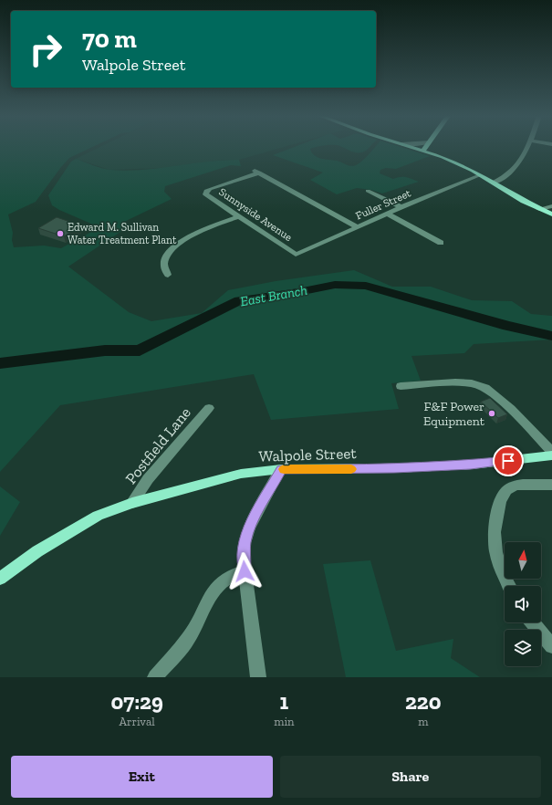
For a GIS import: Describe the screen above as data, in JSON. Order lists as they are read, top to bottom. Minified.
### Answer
{"streets":{"main road":["Walpole Street"],"street":["Fuller Street","Sunnyside Avenue","Postfield Lane"]},"crossings":[["Fuller Street","Sunnyside Avenue"],["Postfield Lane","Walpole Street"]],"water":["East Branch"],"places":["Edward M. Sullivan Water Treatment Plant","F&F Power Equipment"],"north":"top","page":{"turn":["70 m","Walpole Street"],"eta":["07:29","Arrival","1","min","220","m"],"buttons":["Exit","Share"]}}
